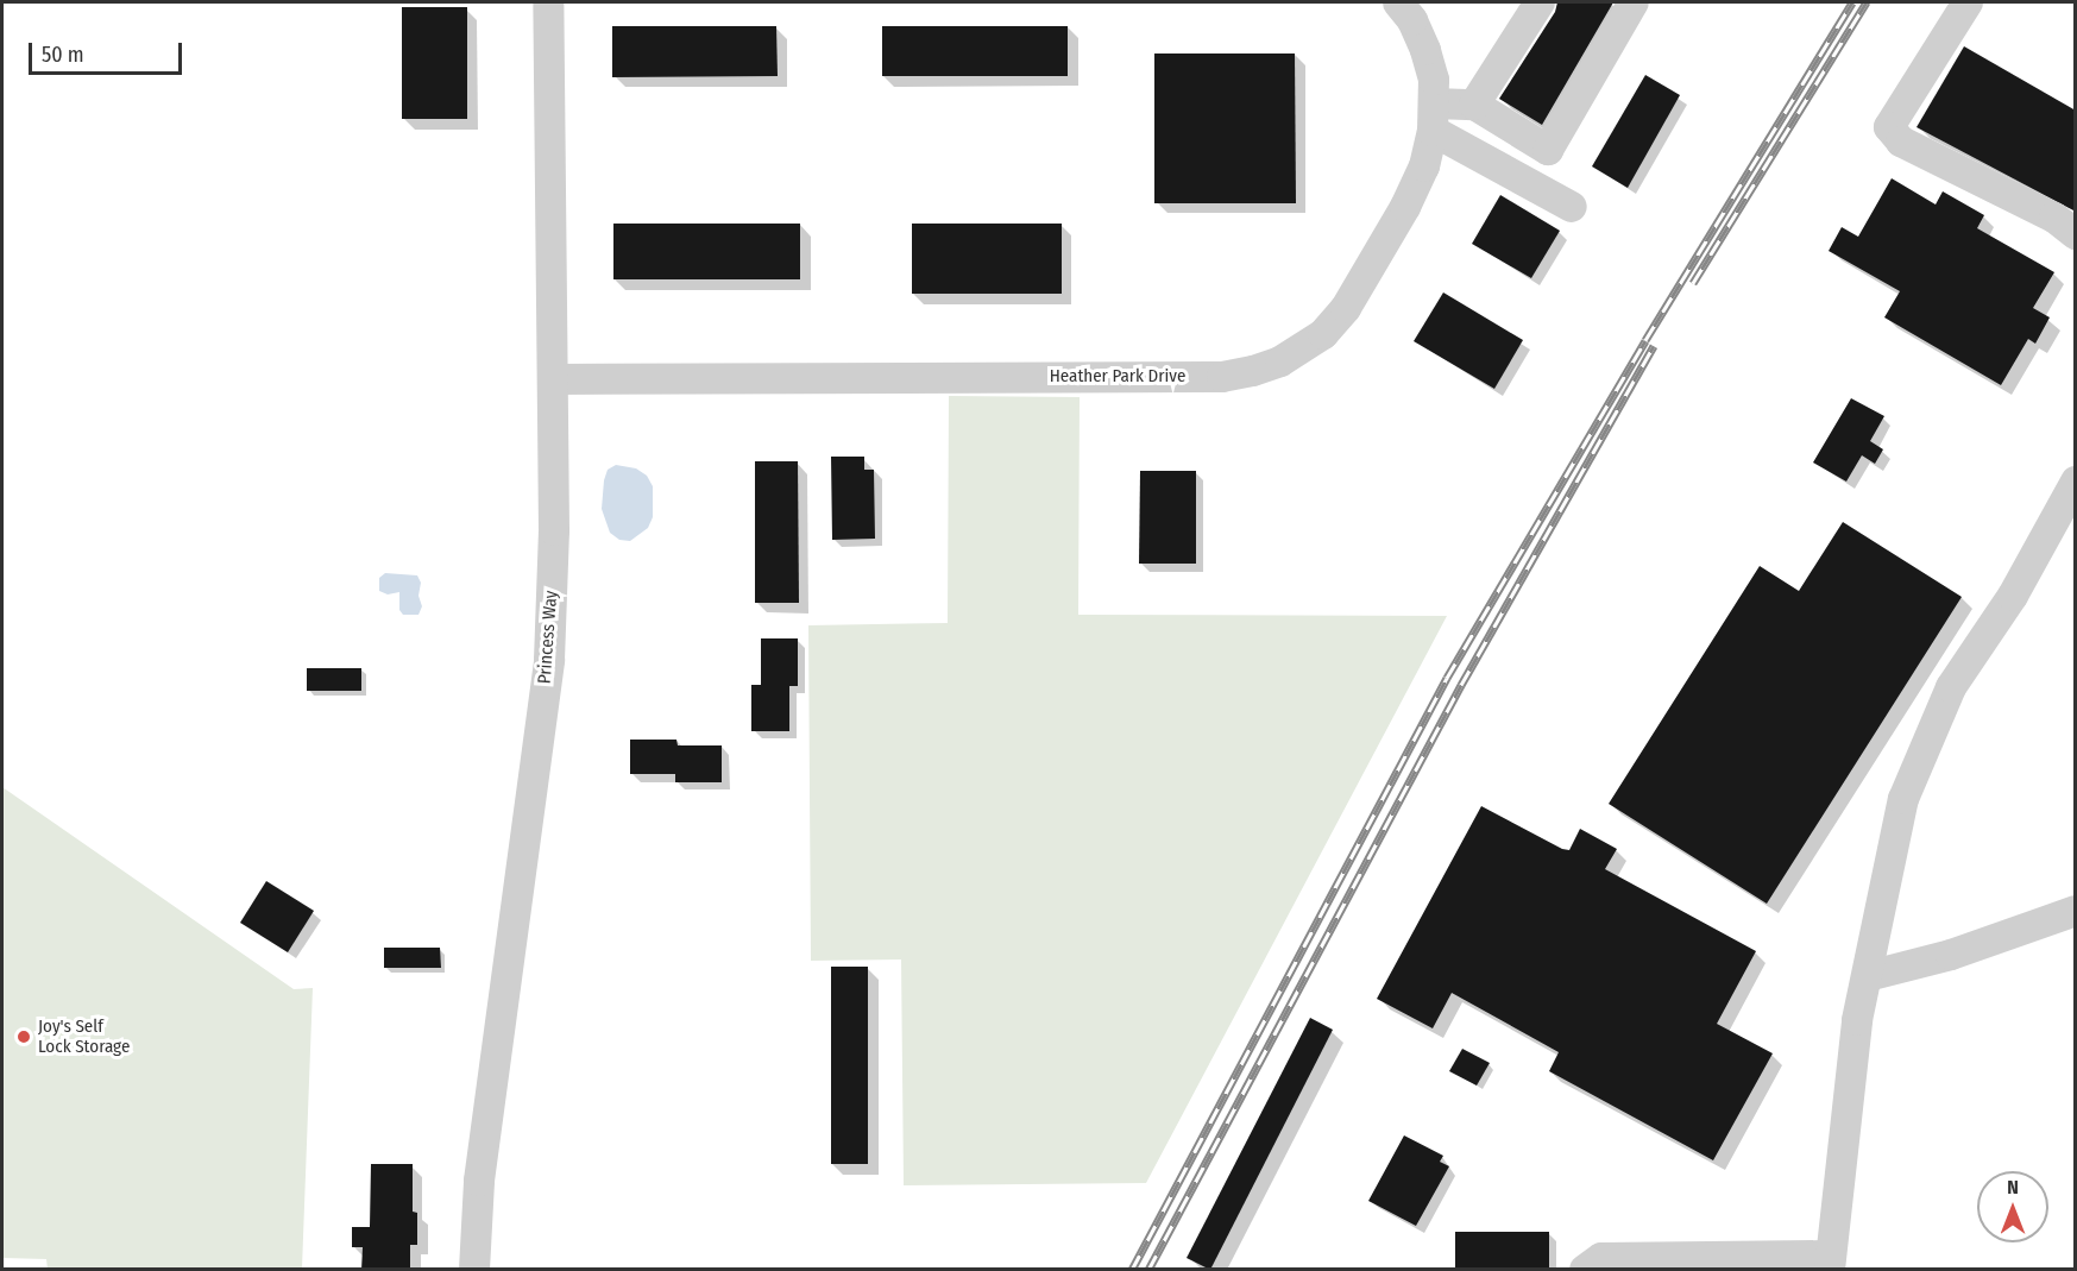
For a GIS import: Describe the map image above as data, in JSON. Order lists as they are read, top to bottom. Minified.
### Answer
{"streets":{"street":["Heather Park Drive","Princess Way"]},"crossings":[["Heather Park Drive","Princess Way"]],"places":["Joy's Self Lock Storage"],"scale_bar":"50 m","north":"top"}
